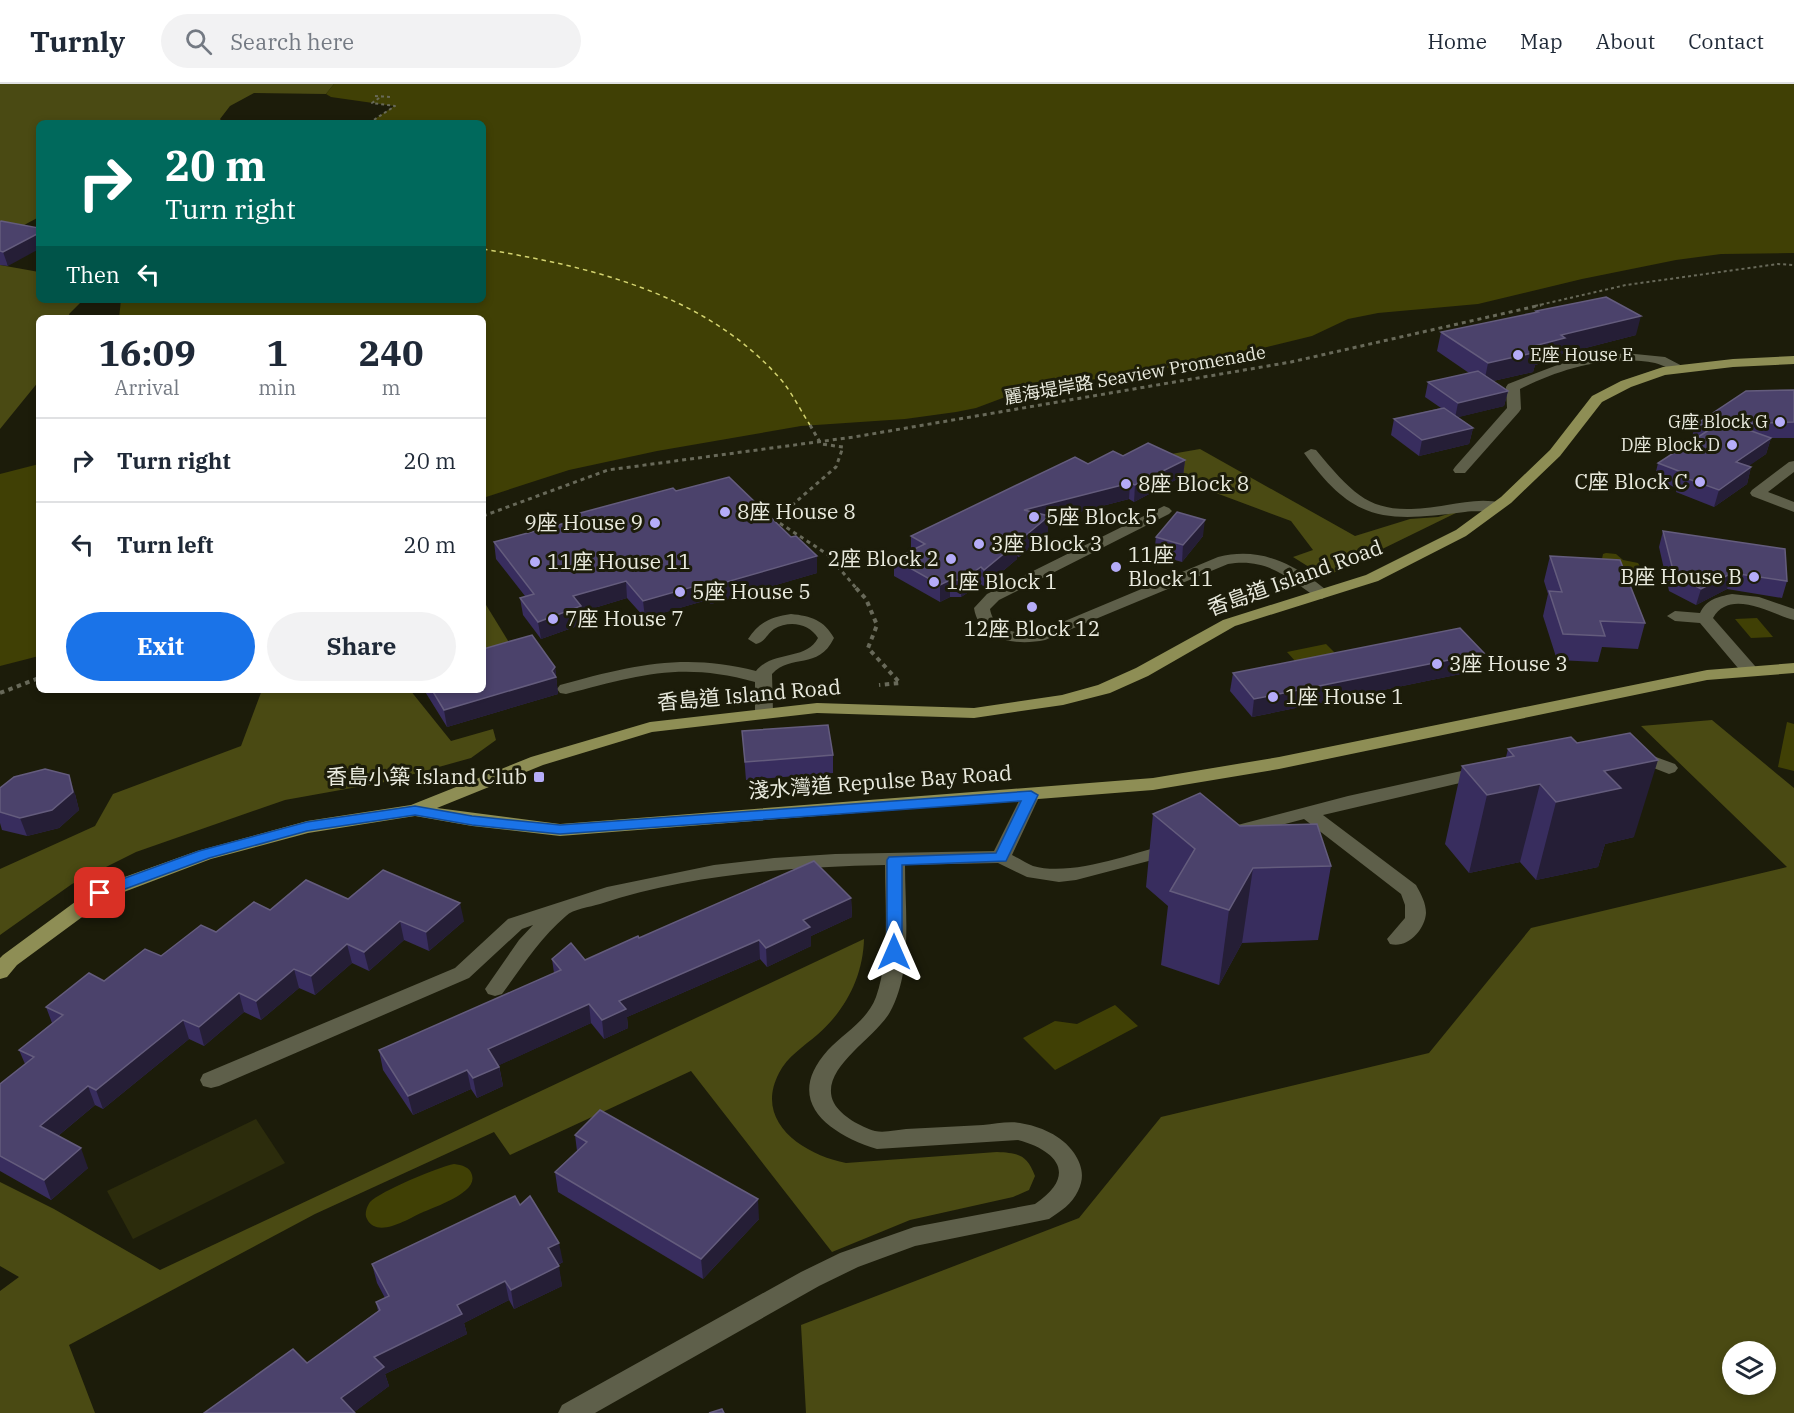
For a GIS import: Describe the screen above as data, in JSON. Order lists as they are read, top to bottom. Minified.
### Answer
{"streets":{"main road":["香島道 Island Road","淺水灣道 Repulse Bay Road"],"path":["麗海堤岸路 Seaview Promenade"]},"crossings":[["香島道 Island Road","淺水灣道 Repulse Bay Road"]],"places":{"other":["E座 House E","G座 Block G","D座 Block D","C座 Block C","8座 Block 8","8座 House 8","5座 Block 5","9座 House 9","3座 Block 3","2座 Block 2","11座 House 11","11座 Block 11","B座 House B","1座 Block 1","5座 House 5","12座 Block 12","7座 House 7","3座 House 3","1座 House 1"],"transit":["香島小築 Island Club"]},"page":{"header":"Turnly","search":"Search here","nav":["Home","Map","About","Contact"],"turn":["20 m","Turn right"],"then":"Then","eta":["16:09","Arrival","1","min","240","m"],"list":[{"name":"Turn right","value":"20 m"},{"name":"Turn left","value":"20 m"}],"buttons":["Exit","Share"]}}
